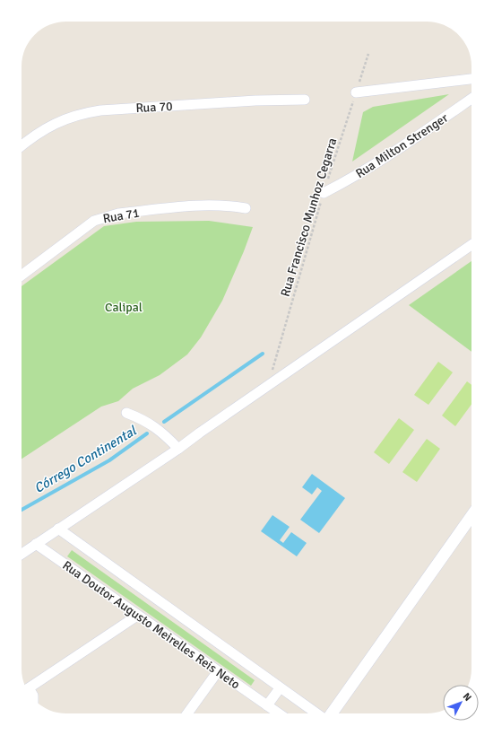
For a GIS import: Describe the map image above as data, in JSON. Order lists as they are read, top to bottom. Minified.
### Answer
{"streets":{"street":["Rua 70","Rua Milton Strenger","Rua 71","Rua Doutor Augusto Meirelles Reis Neto"],"path":["Rua Francisco Munhoz Cegarra"]},"crossings":[["Rua Milton Strenger","Rua Francisco Munhoz Cegarra"]],"water":["Córrego Continental"],"parks":["Calipal"],"north":"top right"}
